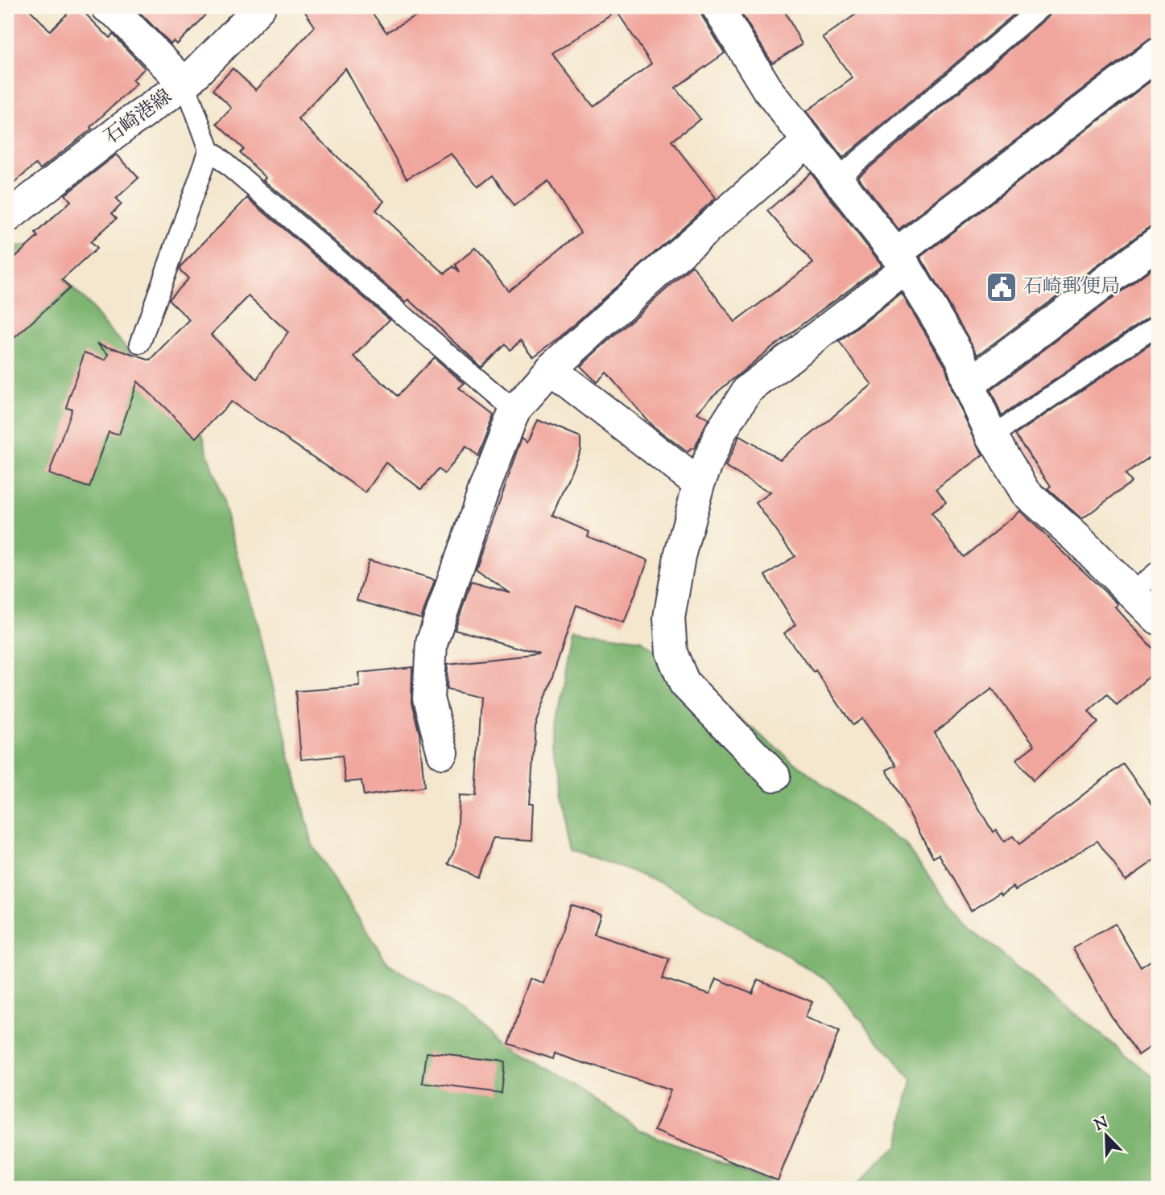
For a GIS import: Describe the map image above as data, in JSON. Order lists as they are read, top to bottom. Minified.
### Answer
{"streets":{"street":["石崎港線"]},"places":{"public building":["石崎郵便局"]},"north":"top left"}
